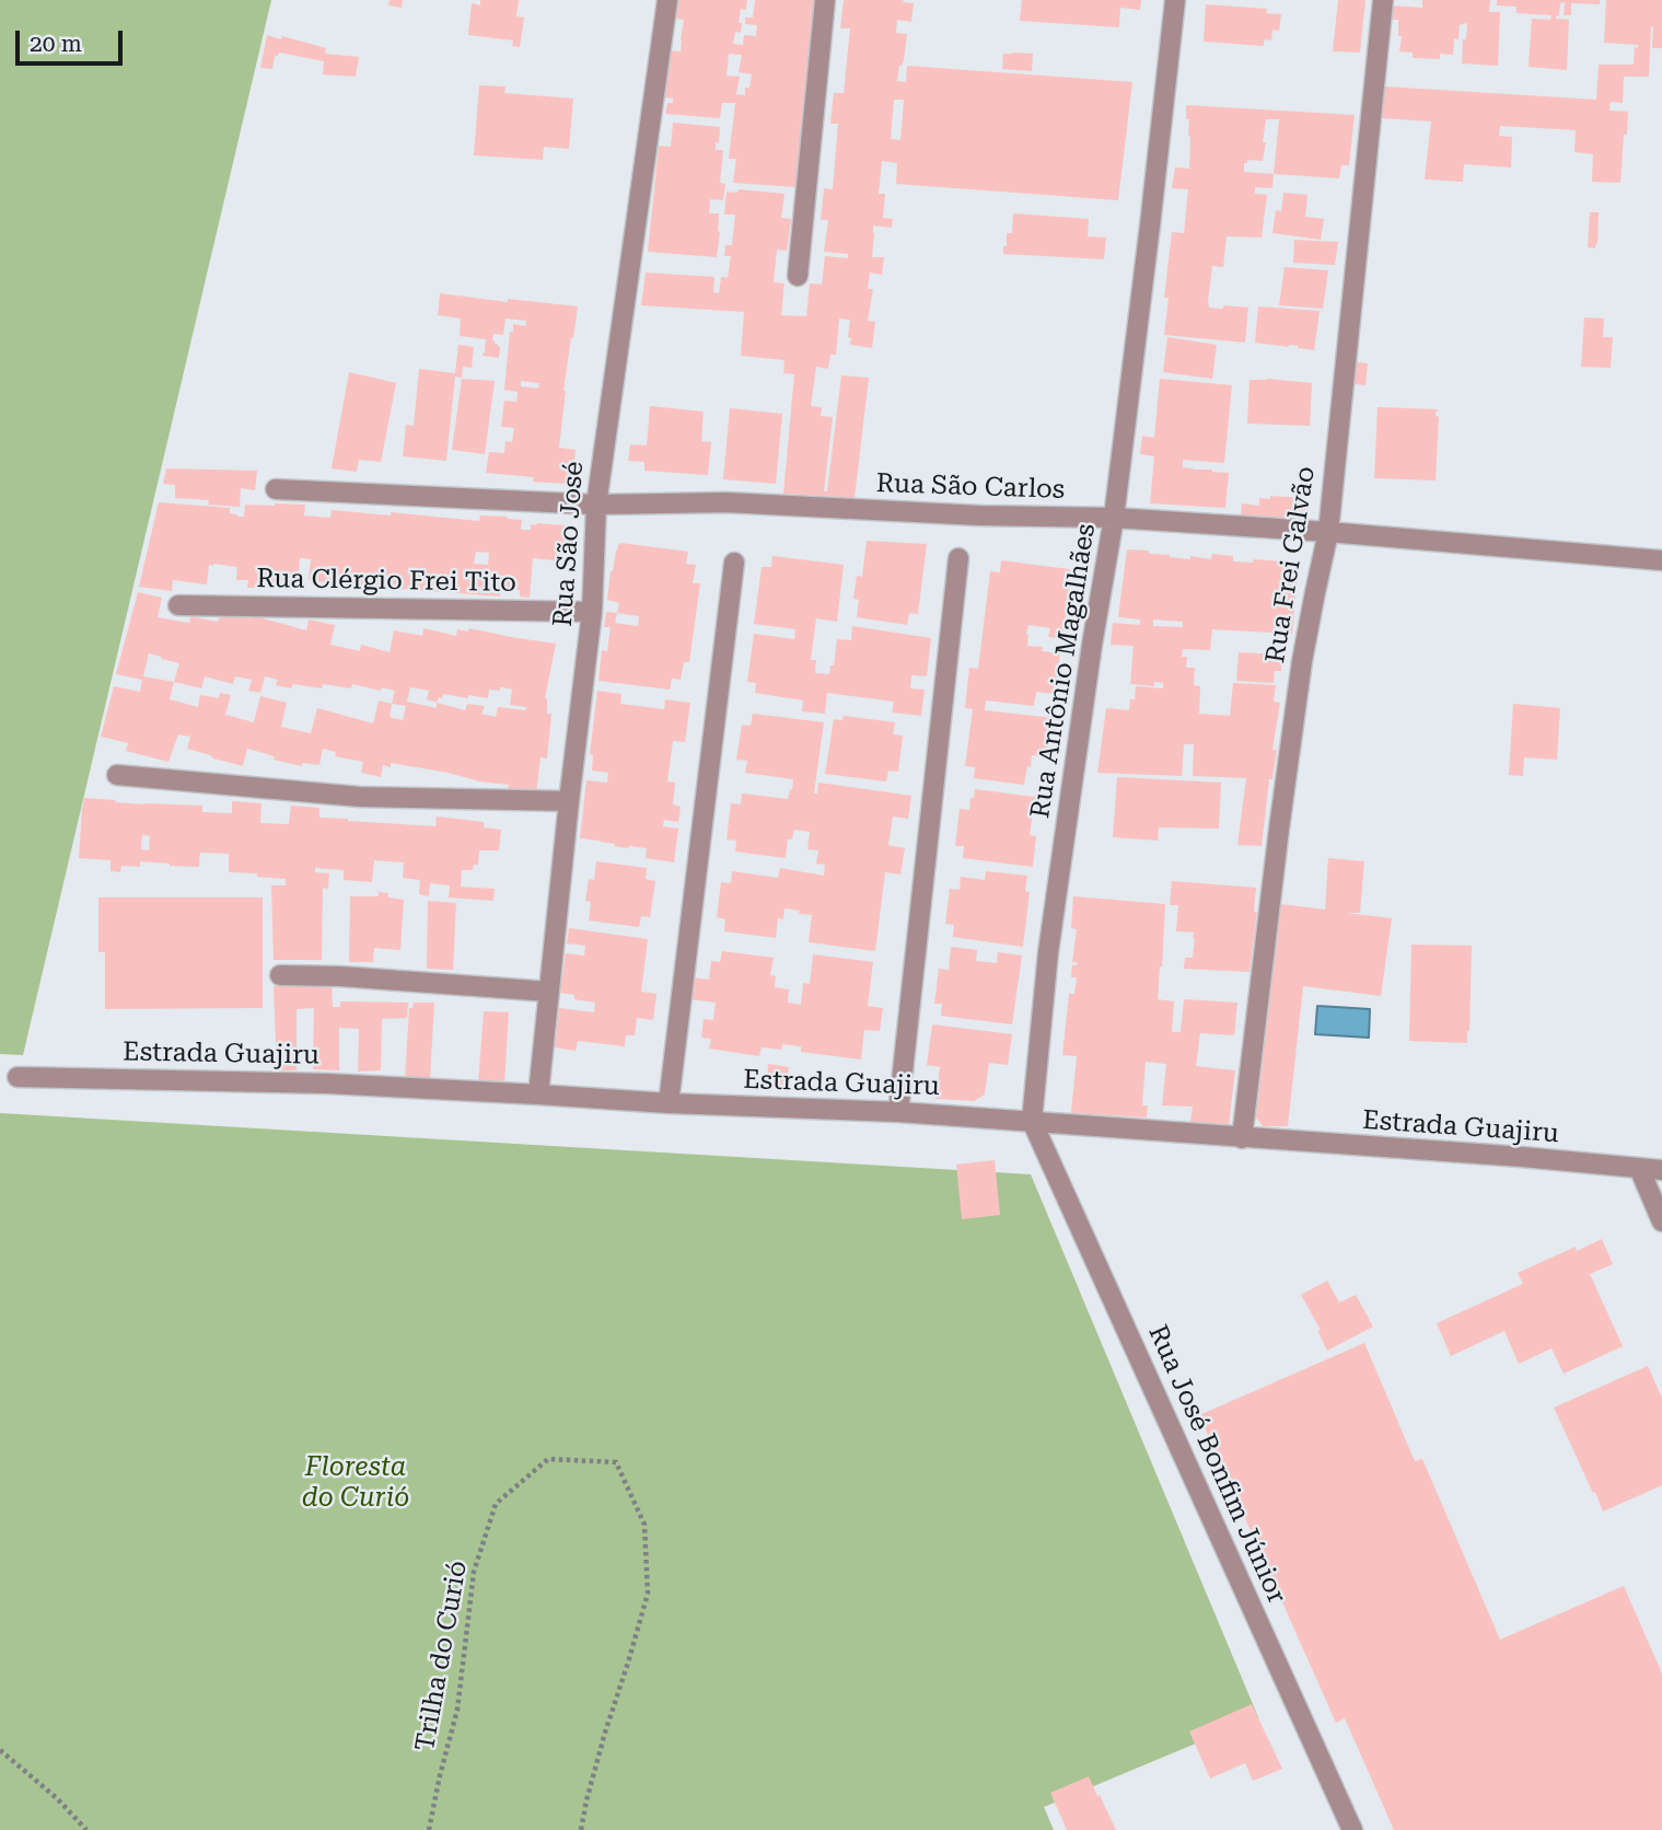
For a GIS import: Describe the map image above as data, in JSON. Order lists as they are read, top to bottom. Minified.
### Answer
{"streets":{"street":["Rua São Carlos","Rua São José","Rua Frei Galvão","Rua Clérgio Frei Tito","Rua Antônio Magalhães","Estrada Guajiru","Rua José Bonfim Júnior"],"path":["Trilha do Curió"]},"crossings":[["Rua São Carlos","Rua São José"],["Rua São Carlos","Rua Frei Galvão"],["Rua São Carlos","Rua Antônio Magalhães"],["Rua São José","Rua Clérgio Frei Tito"],["Rua São José","Estrada Guajiru"],["Rua Frei Galvão","Estrada Guajiru"],["Rua Antônio Magalhães","Estrada Guajiru"],["Rua Antônio Magalhães","Rua José Bonfim Júnior"],["Estrada Guajiru","Rua José Bonfim Júnior"]],"parks":["Floresta do Curió"],"scale_bar":"20 m"}
